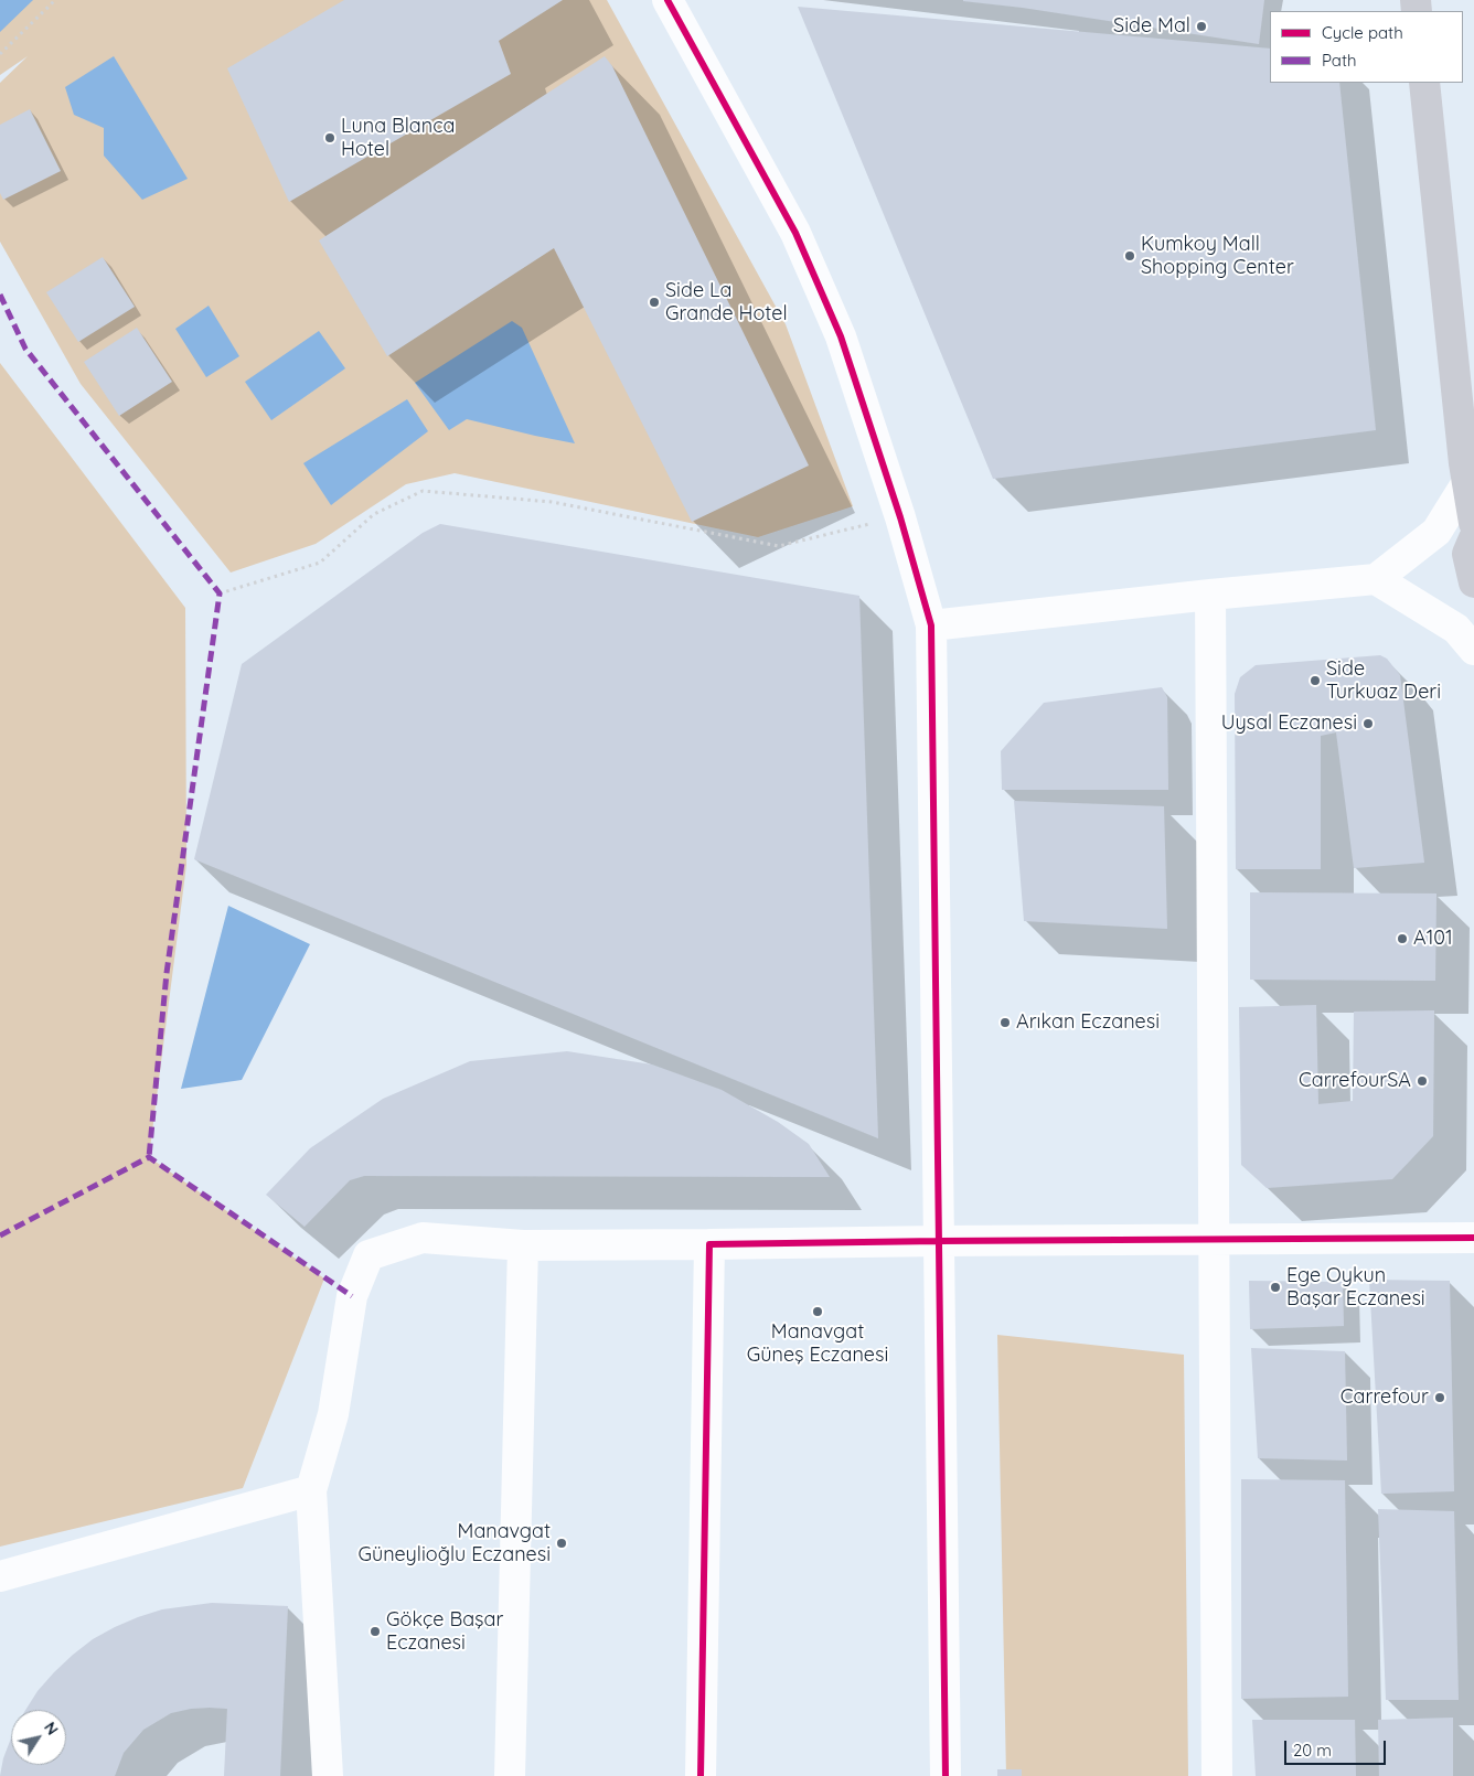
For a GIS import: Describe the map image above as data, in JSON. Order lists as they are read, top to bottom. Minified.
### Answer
{"places":["Side Mal","Luna Blanca Hotel","Kumkoy Mall Shopping Center","Side La Grande Hotel","Side Turkuaz Deri","Uysal Eczanesi","A101","Arıkan Eczanesi","CarrefourSA","Ege Oykun Başar Eczanesi","Manavgat Güneş Eczanesi","Carrefour","Manavgat Güneylioğlu Eczanesi","Gökçe Başar Eczanesi"],"legend":["Cycle path","Path"],"scale_bar":"20 m","north":"top right"}
